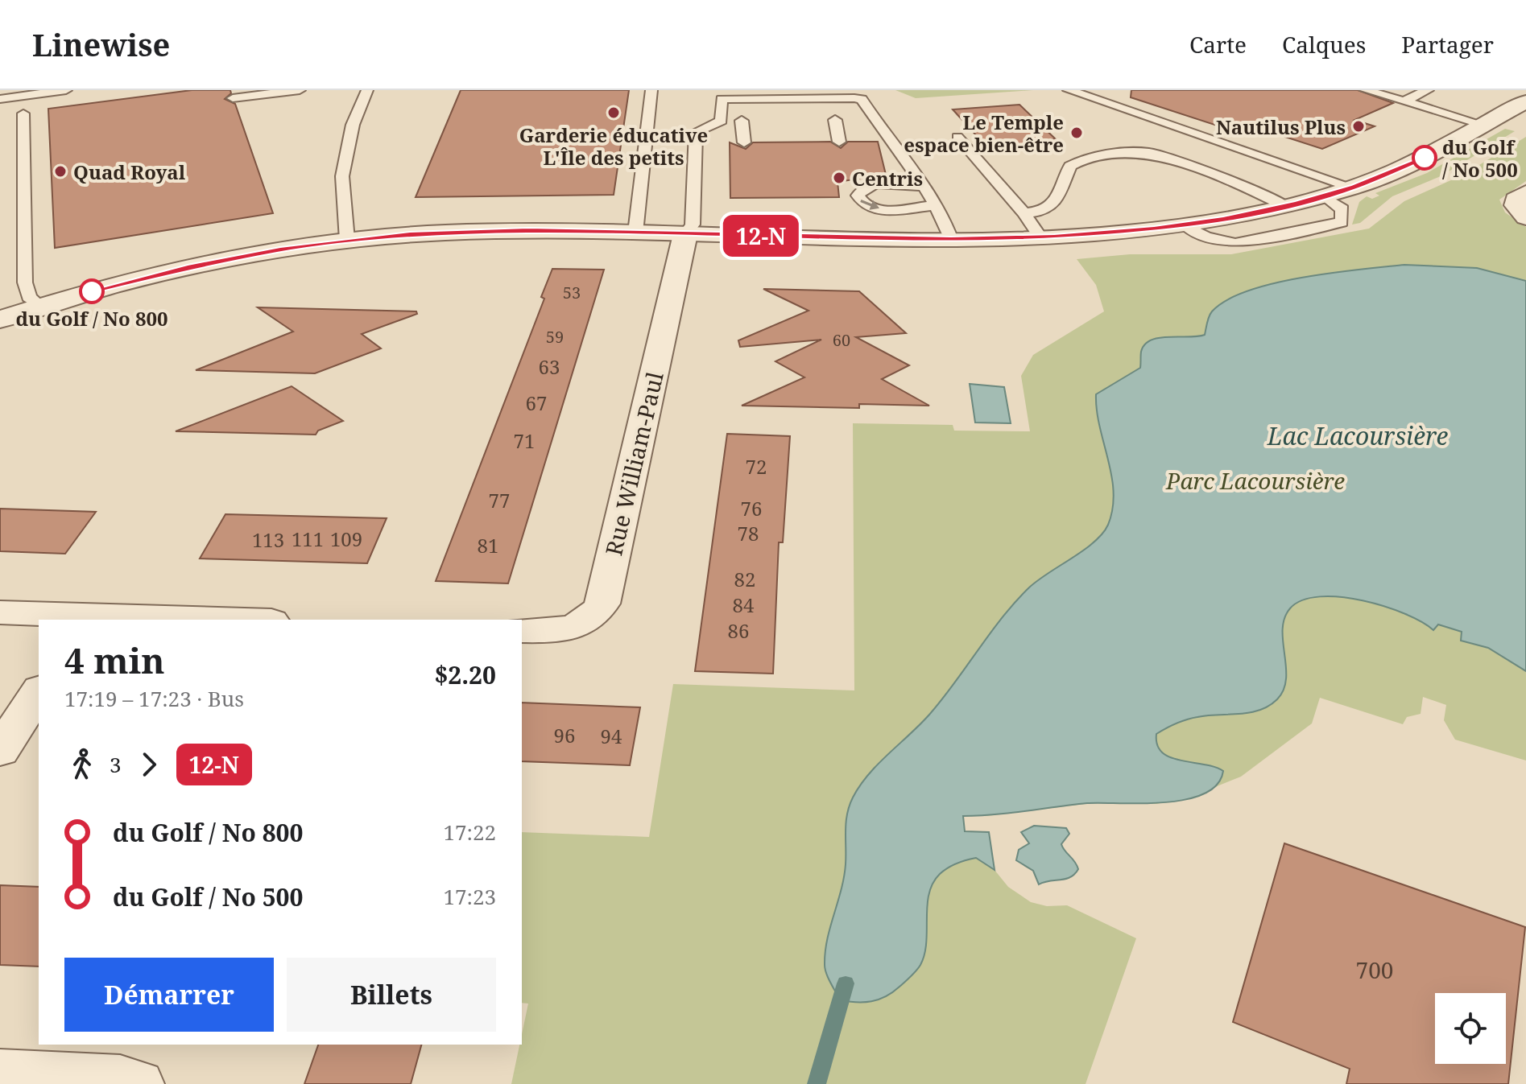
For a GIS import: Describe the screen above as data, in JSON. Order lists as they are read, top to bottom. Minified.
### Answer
{"streets":{"street":["Rue William-Paul"]},"water":["Lac Lacoursière"],"parks":["Parc Lacoursière"],"places":["Garderie éducative L'Île des petits","Nautilus Plus","Le Temple espace bien-être","du Golf / No 500","Quad Royal","Centris","du Golf / No 800"],"lines":["bus line 12-N"],"house_numbers":["53","59","60","63","67","71","72","77","76","78","111","109","113","81","82","84","86","96","94","700"],"page":{"header":"Linewise","nav":["Carte","Calques","Partager"],"on_map":"12-N","heading":["4 min","17:19 – 17:23 · Bus","$2.20"],"legs":["3","12-N"],"list":[{"name":"du Golf / No 800","value":"17:22"},{"name":"du Golf / No 500","value":"17:23"}],"buttons":["Démarrer","Billets"]}}
